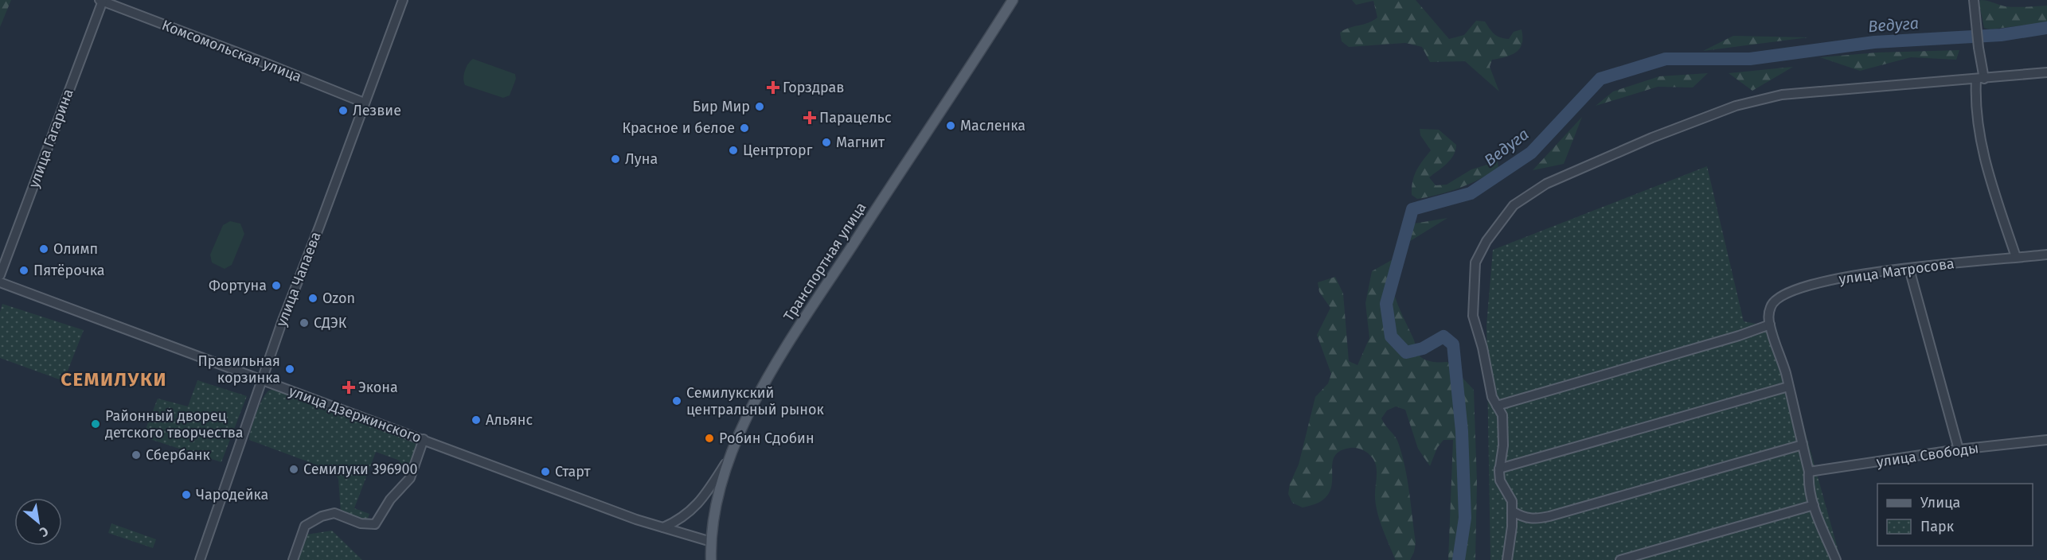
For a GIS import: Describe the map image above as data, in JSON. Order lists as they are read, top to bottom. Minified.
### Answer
{"streets":{"main road":["Транспортная улица"],"street":["Комсомольская улица","улица Гагарина","улица Матросова","улица Чапаева","улица Дзержинского","улица Свободы"]},"crossings":[["Комсомольская улица","улица Гагарина"],["Комсомольская улица","улица Чапаева"],["Транспортная улица","улица Дзержинского"],["улица Чапаева","улица Дзержинского"]],"districts":["СЕМИЛУКИ"],"water":["Ведуга"],"places":{"health":["Горздрав","Парацельс","Экона"],"other":["Бир Мир","Лезвие","Масленка","Красное и белое","Магнит","Центрторг","Луна","Олимп","Пятёрочка","Фортуна","Ozon","СДЭК","Правильная корзинка","Семилукский центральный рынок","Альянс","Районный дворец детского творчества","Робин Сдобин","Сбербанк","Семилуки 396900","Старт","Чародейка"]},"legend":["Улица","Парк"],"north":"bottom right"}
